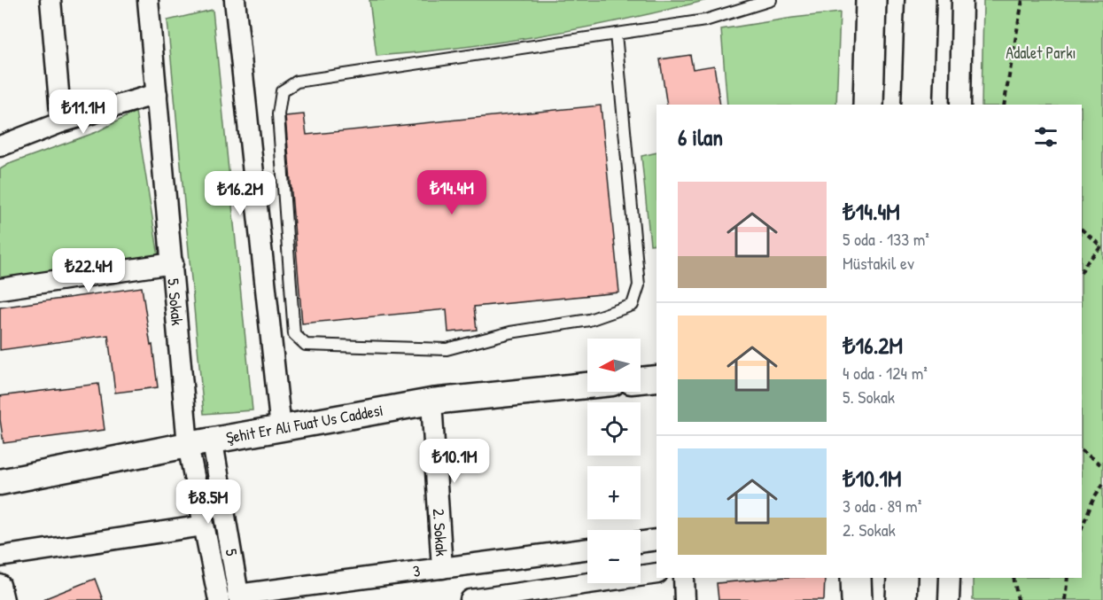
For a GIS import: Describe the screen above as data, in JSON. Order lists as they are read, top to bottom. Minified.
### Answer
{"streets":{"street":["5. Sokak","Şehit Er Ali Fuat Us Caddesi","2. Sokak","5","3"]},"crossings":[["5. Sokak","Şehit Er Ali Fuat Us Caddesi"],["5. Sokak","5"],["5. Sokak","3"],["Şehit Er Ali Fuat Us Caddesi","2. Sokak"],["Şehit Er Ali Fuat Us Caddesi","5"],["2. Sokak","3"],["5","3"]],"parks":["Adalet Parkı"],"north":"left","page":{"price":["₺11.1M","₺14.4M","₺16.2M","₺22.4M","₺10.1M","₺8.5M"],"heading":"6 ilan","list":[{"name":"₺14.4M","note":"5 oda · 133 m² · Müstakil ev"},{"name":"₺16.2M","note":"4 oda · 124 m² · 5. Sokak"},{"name":"₺10.1M","note":"3 oda · 89 m² · 2. Sokak"}],"map_buttons":["+","−"]}}
